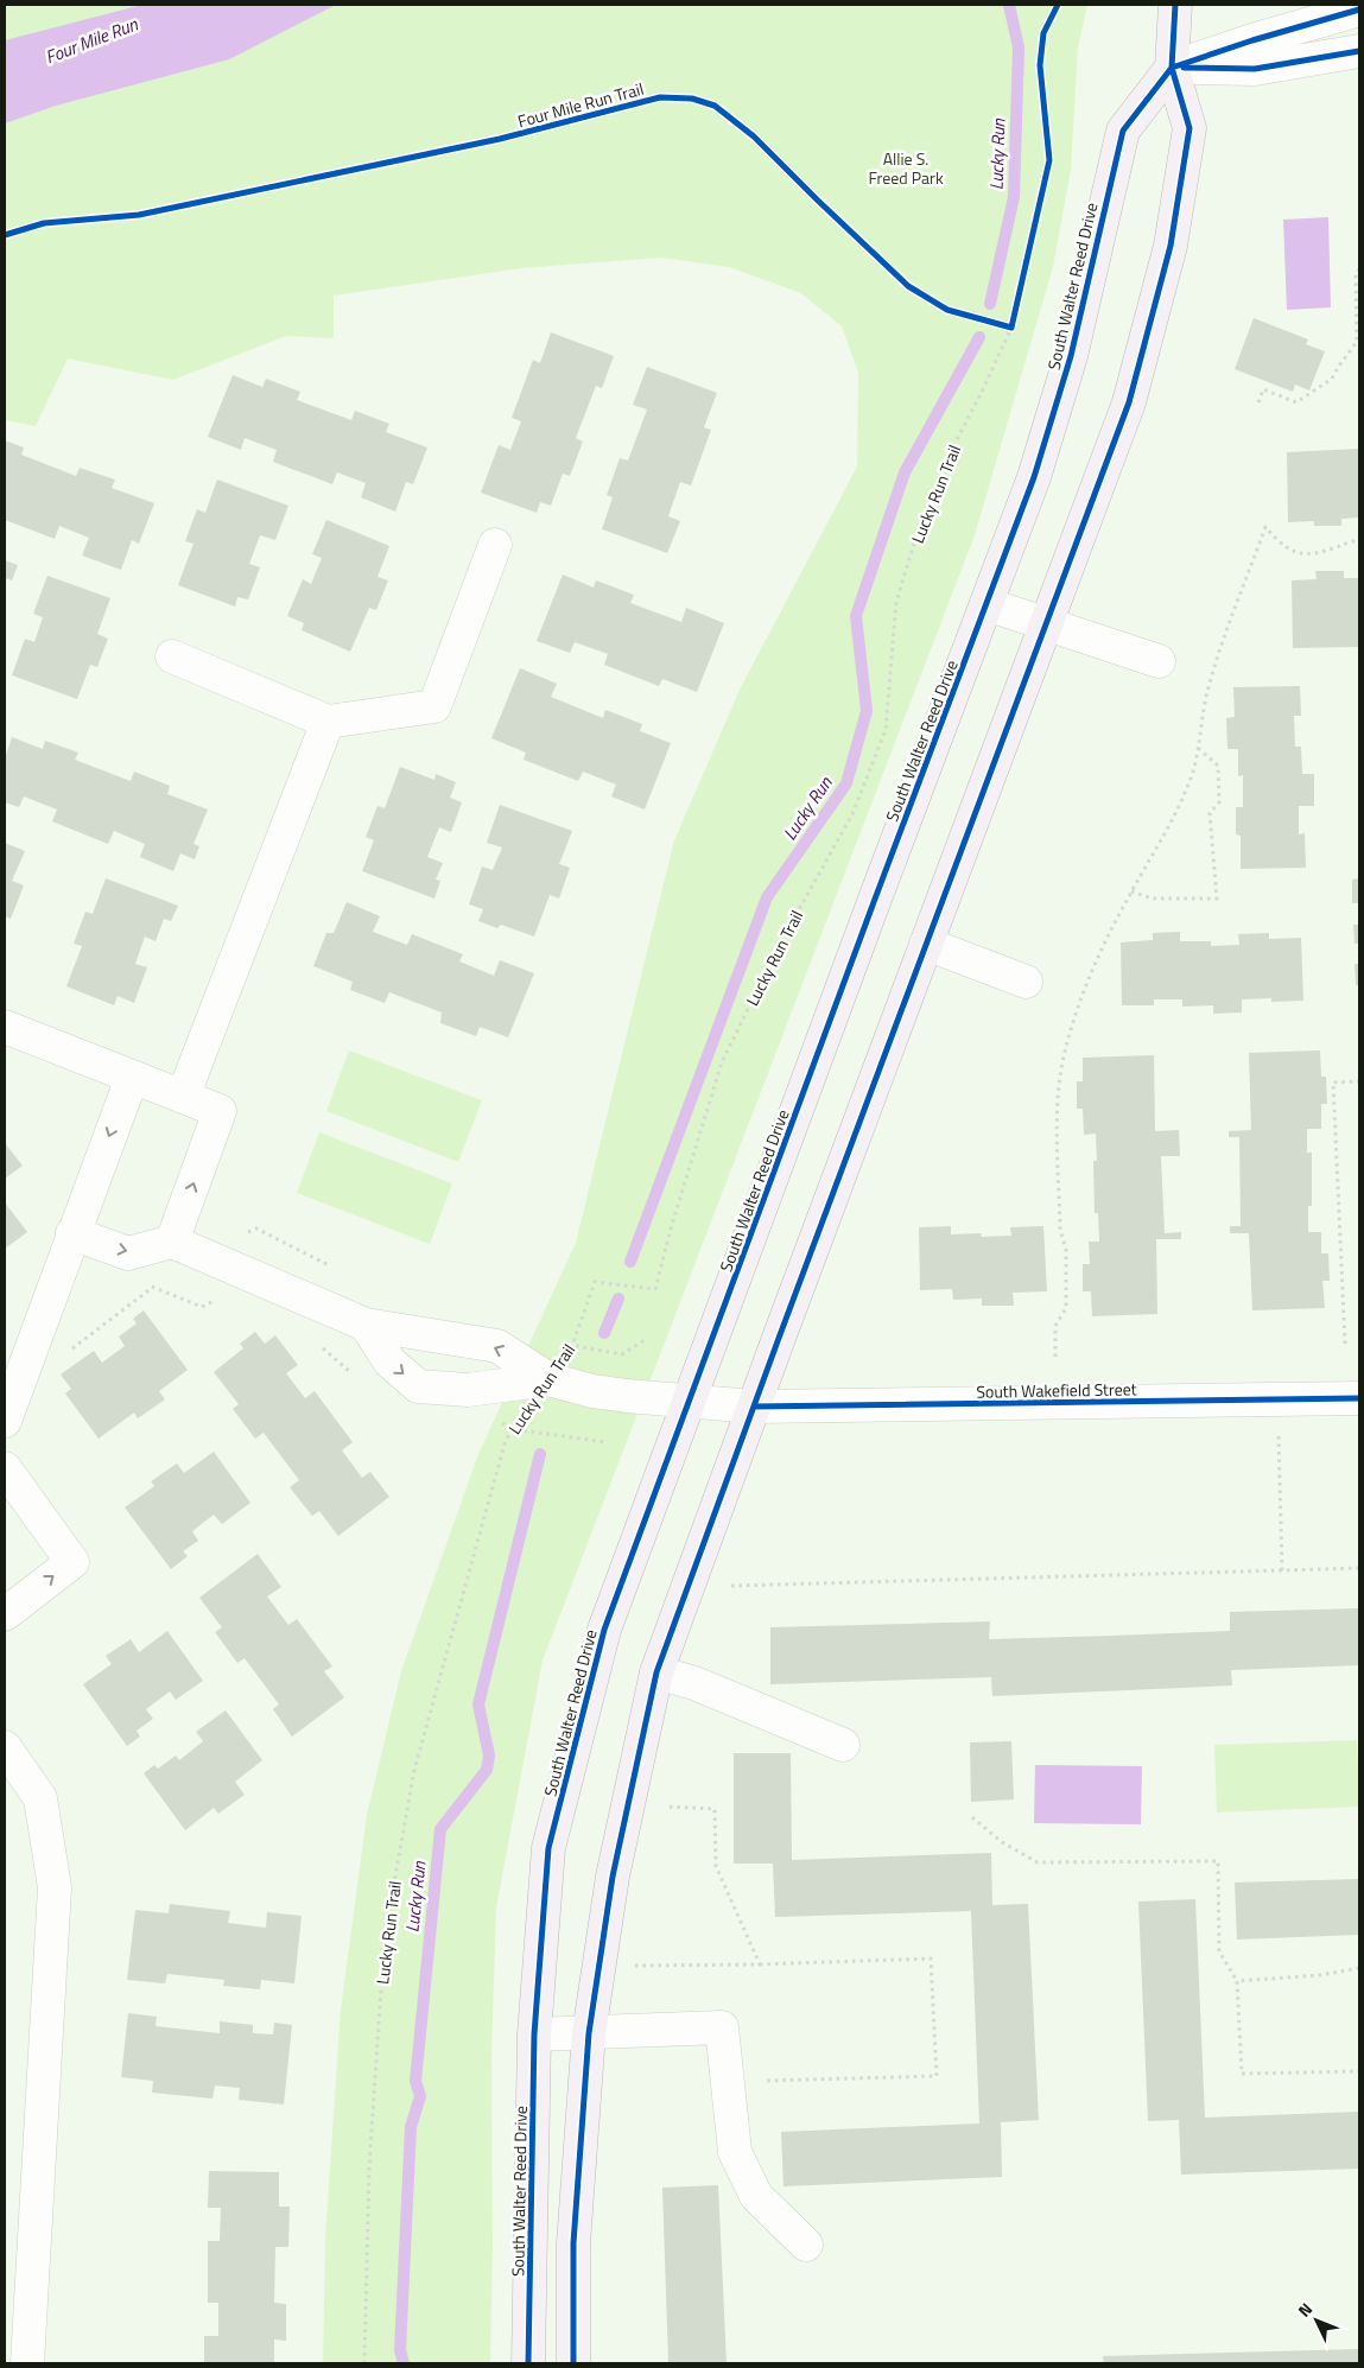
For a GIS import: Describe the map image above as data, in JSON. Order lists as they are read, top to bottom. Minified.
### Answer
{"streets":{"main road":["South Walter Reed Drive"],"street":["South Wakefield Street"],"path":["Lucky Run Trail"],"cycle path":["Four Mile Run Trail"]},"crossings":[["South Walter Reed Drive","South Wakefield Street"],["Lucky Run Trail","South Wakefield Street"]],"water":["Four Mile Run","Lucky Run"],"parks":["Allie S. Freed Park"],"north":"top left"}
